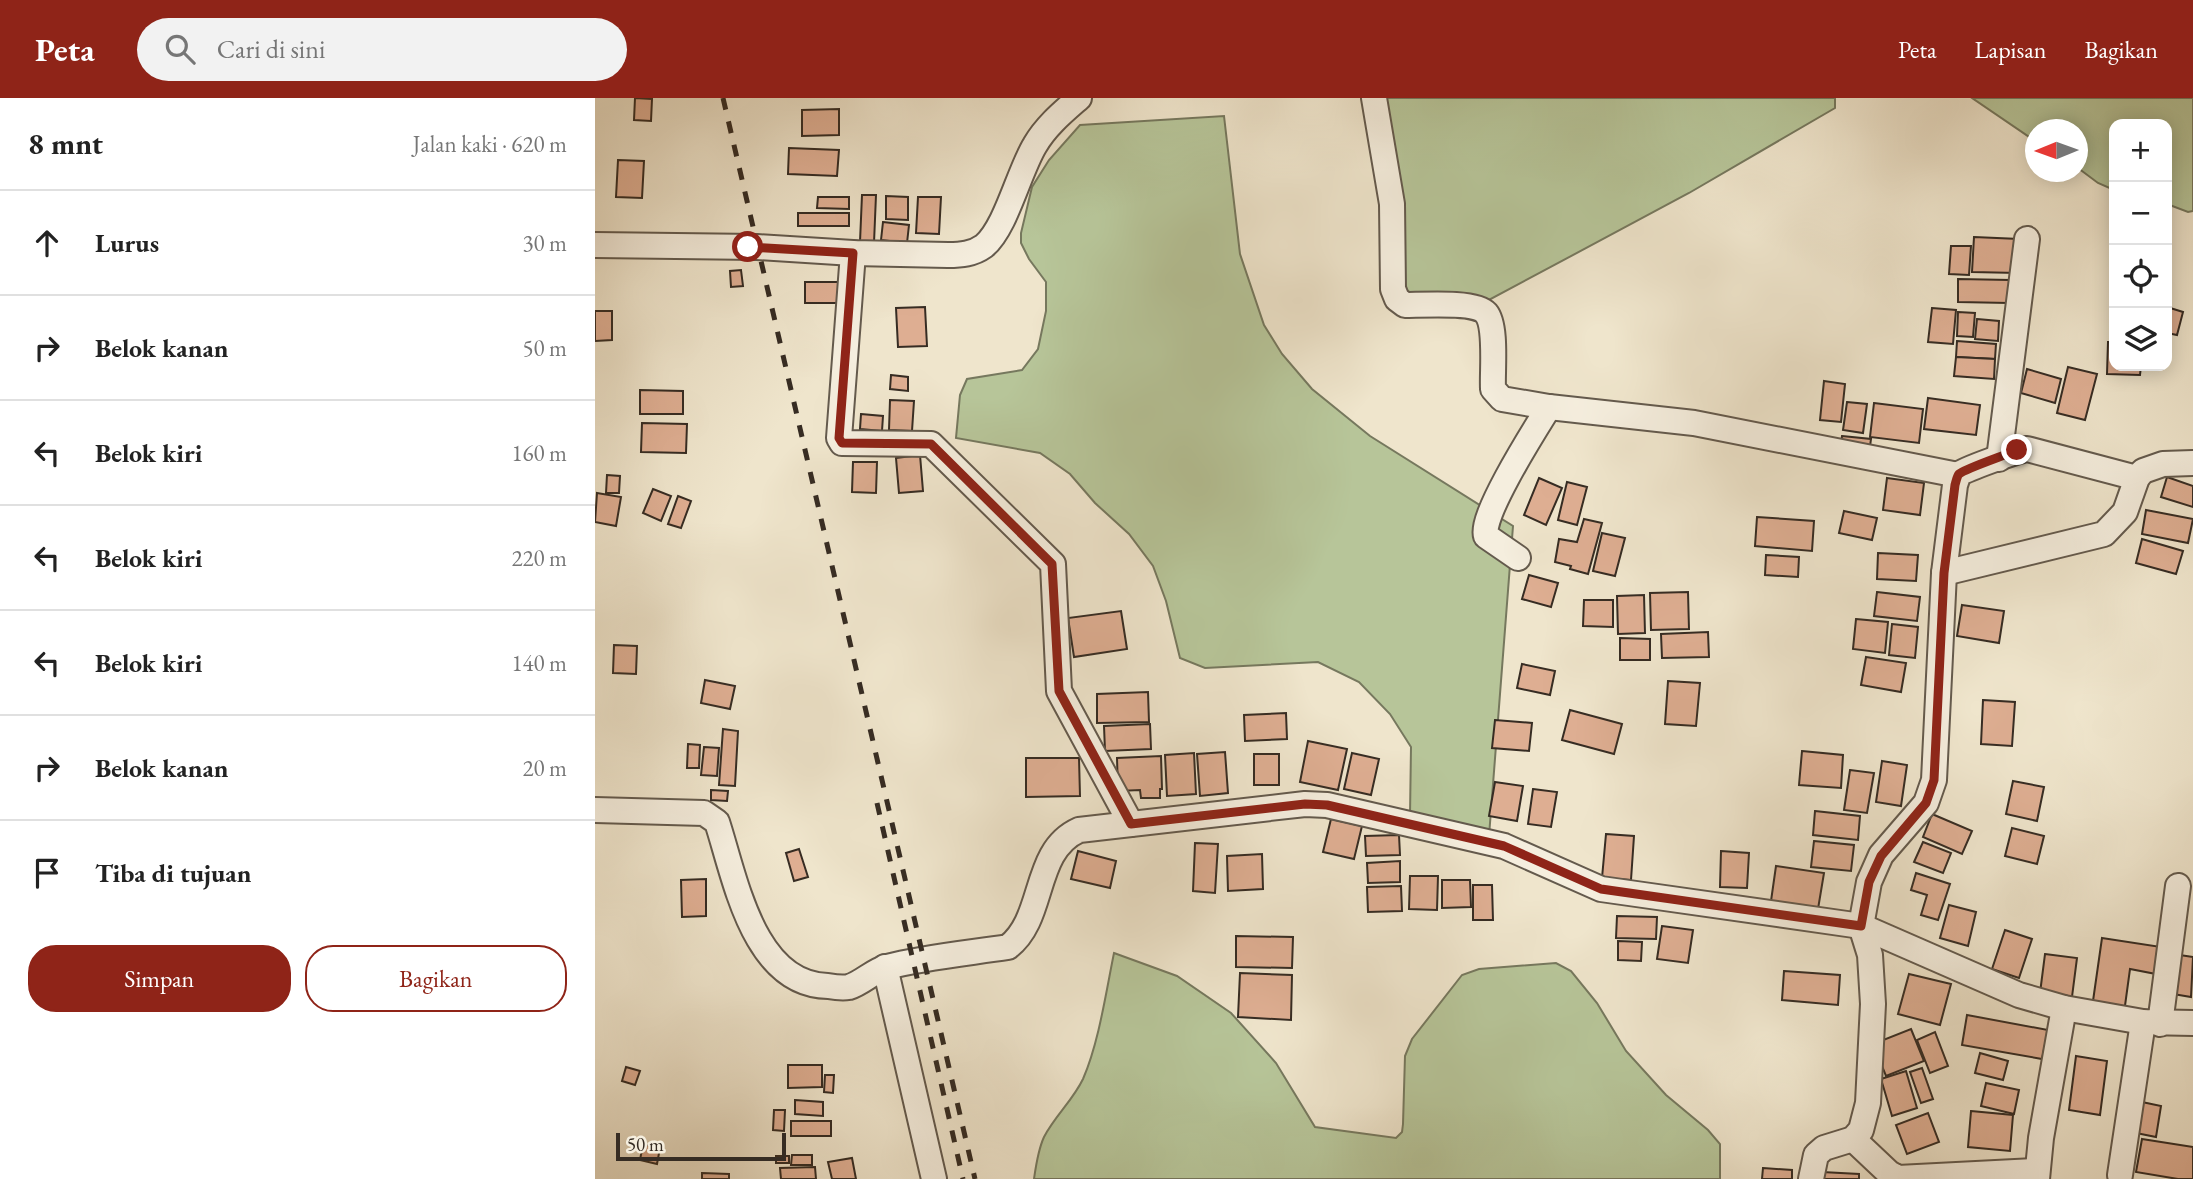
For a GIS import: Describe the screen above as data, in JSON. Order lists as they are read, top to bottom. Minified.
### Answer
{"scale_bar":"50 m","north":"left","page":{"header":"Peta","search":"Cari di sini","nav":["Peta","Lapisan","Bagikan"],"heading":["8 mnt","Jalan kaki · 620 m"],"map_buttons":["+","−"],"list":[["Lurus","30 m"],["Belok kanan","50 m"],["Belok kiri","160 m"],["Belok kiri","220 m"],["Belok kiri","140 m"],["Belok kanan","20 m"],"Tiba di tujuan"],"buttons":["Simpan","Bagikan"],"scale":"50 m"}}
